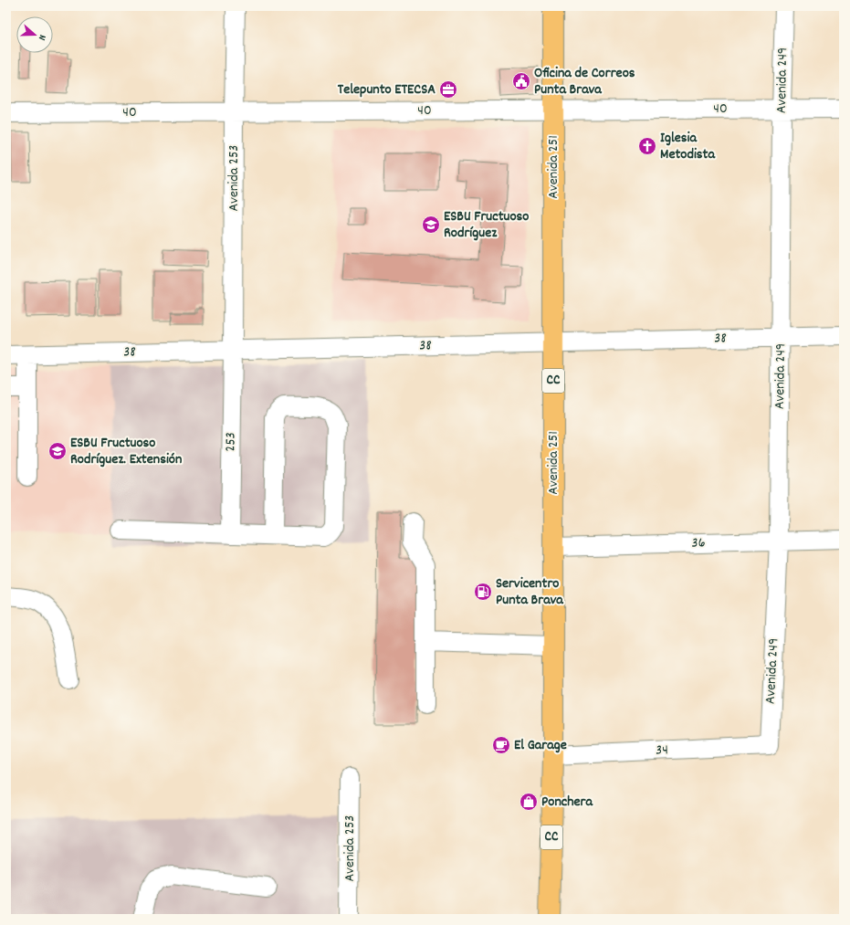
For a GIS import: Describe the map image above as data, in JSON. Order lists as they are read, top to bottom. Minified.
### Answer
{"streets":{"main road":["Avenida 251","CC"],"street":["Avenida 249","40","Avenida 253","38","253","36","34"]},"crossings":[["Avenida 249","40"],["Avenida 249","38"],["Avenida 249","36"],["Avenida 249","34"],["40","Avenida 251"],["40","Avenida 253"],["Avenida 251","38"],["Avenida 251","36"],["Avenida 251","34"],["Avenida 253","38"],["Avenida 253","253"],["38","253"]],"places":{"public building":["Oficina de Correos Punta Brava"],"office":["Telepunto ETECSA"],"church":["Iglesia Metodista"],"school or university":["ESBU Fructuoso Rodríguez","ESBU Fructuoso Rodríguez. Extensión"],"fuel station":["Servicentro Punta Brava"],"cafe":["El Garage"],"shop":["Ponchera"]},"north":"right"}
